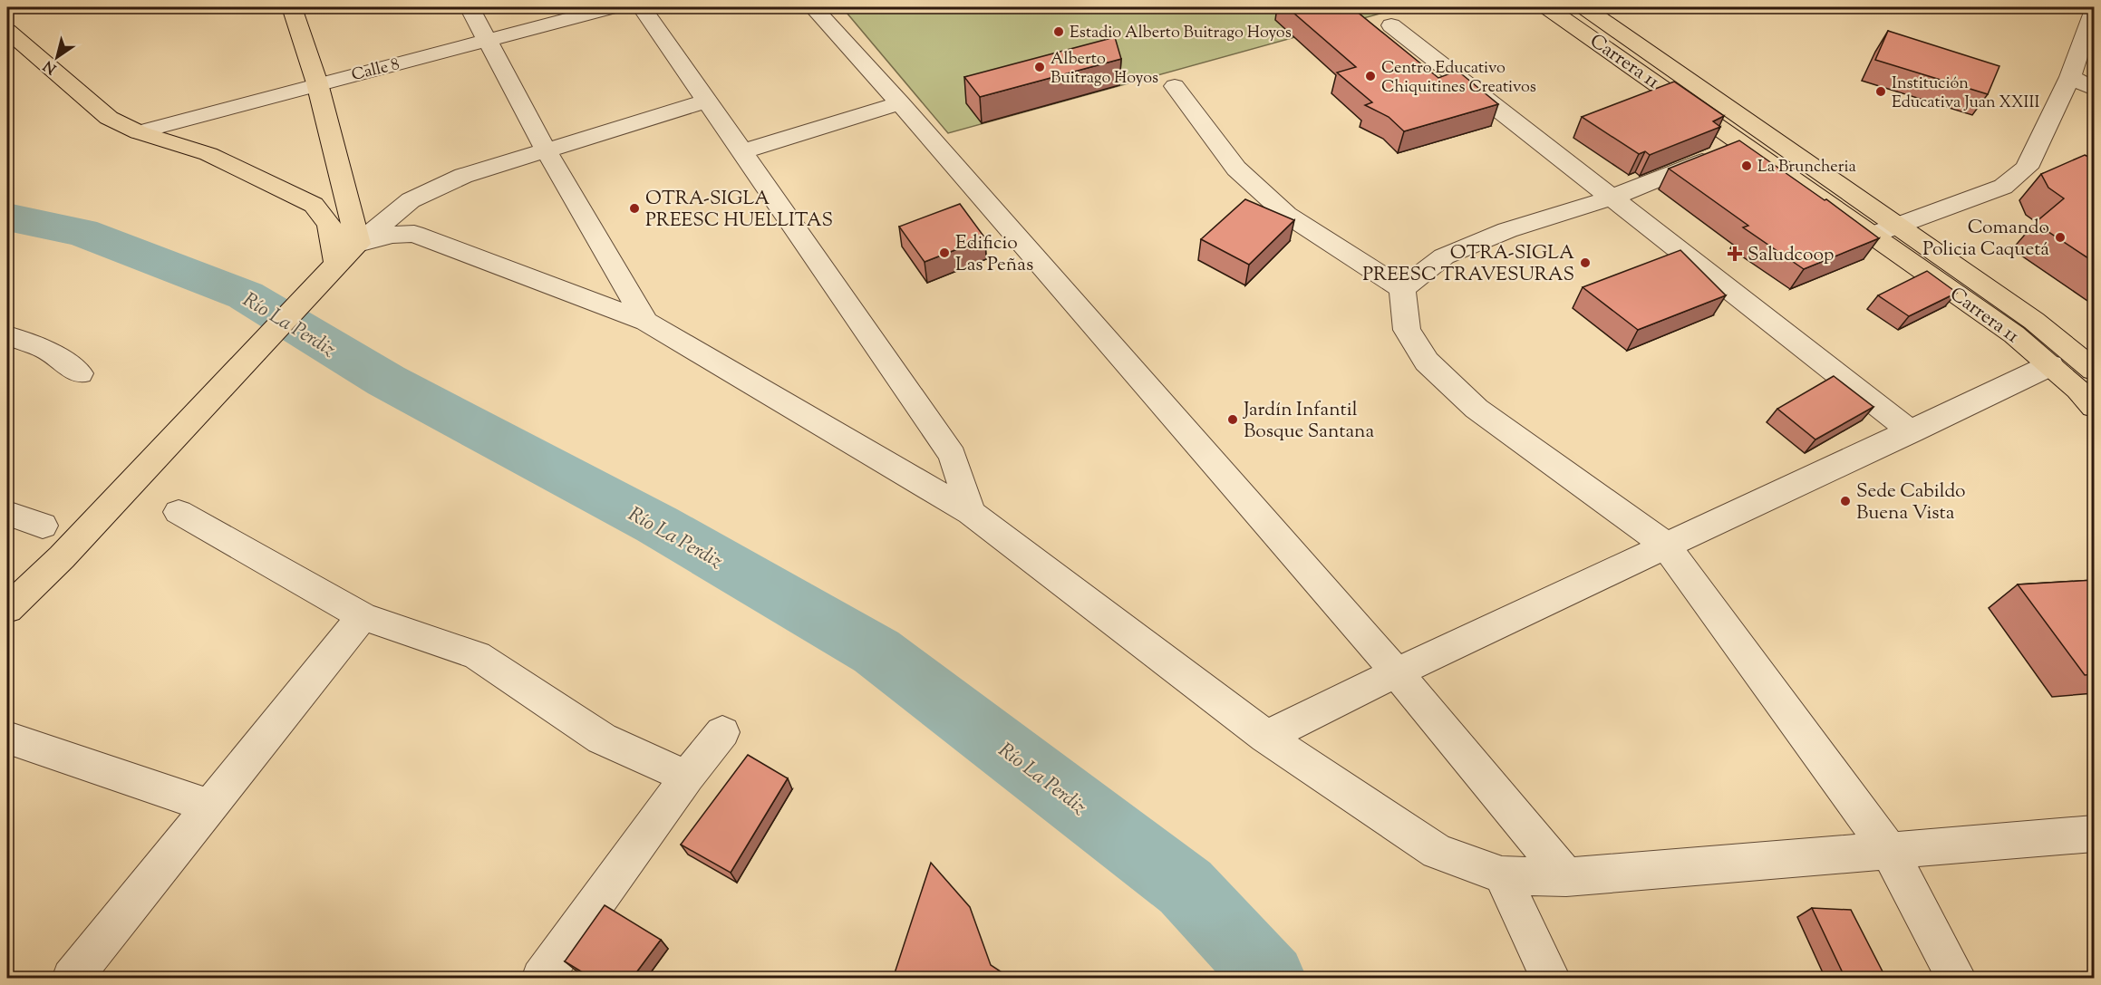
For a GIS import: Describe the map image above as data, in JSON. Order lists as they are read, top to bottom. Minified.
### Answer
{"streets":{"main road":["Carrera 11"],"street":["Calle 8"]},"water":["Río La Perdiz"],"places":{"other":["Estadio Alberto Buitrago Hoyos","Alberto Buitrago Hoyos","Centro Educativo Chiquitines Creativos","Institución Educativa Juan XXIII","La Bruncheria","OTRA-SIGLA PREESC HUELLITAS","Comando Policia Caquetá","Edificio Las Peñas","OTRA-SIGLA PREESC TRAVESURAS","Jardín Infantil Bosque Santana","Sede Cabildo Buena Vista"],"health":["Saludcoop"]},"north":"bottom left"}
